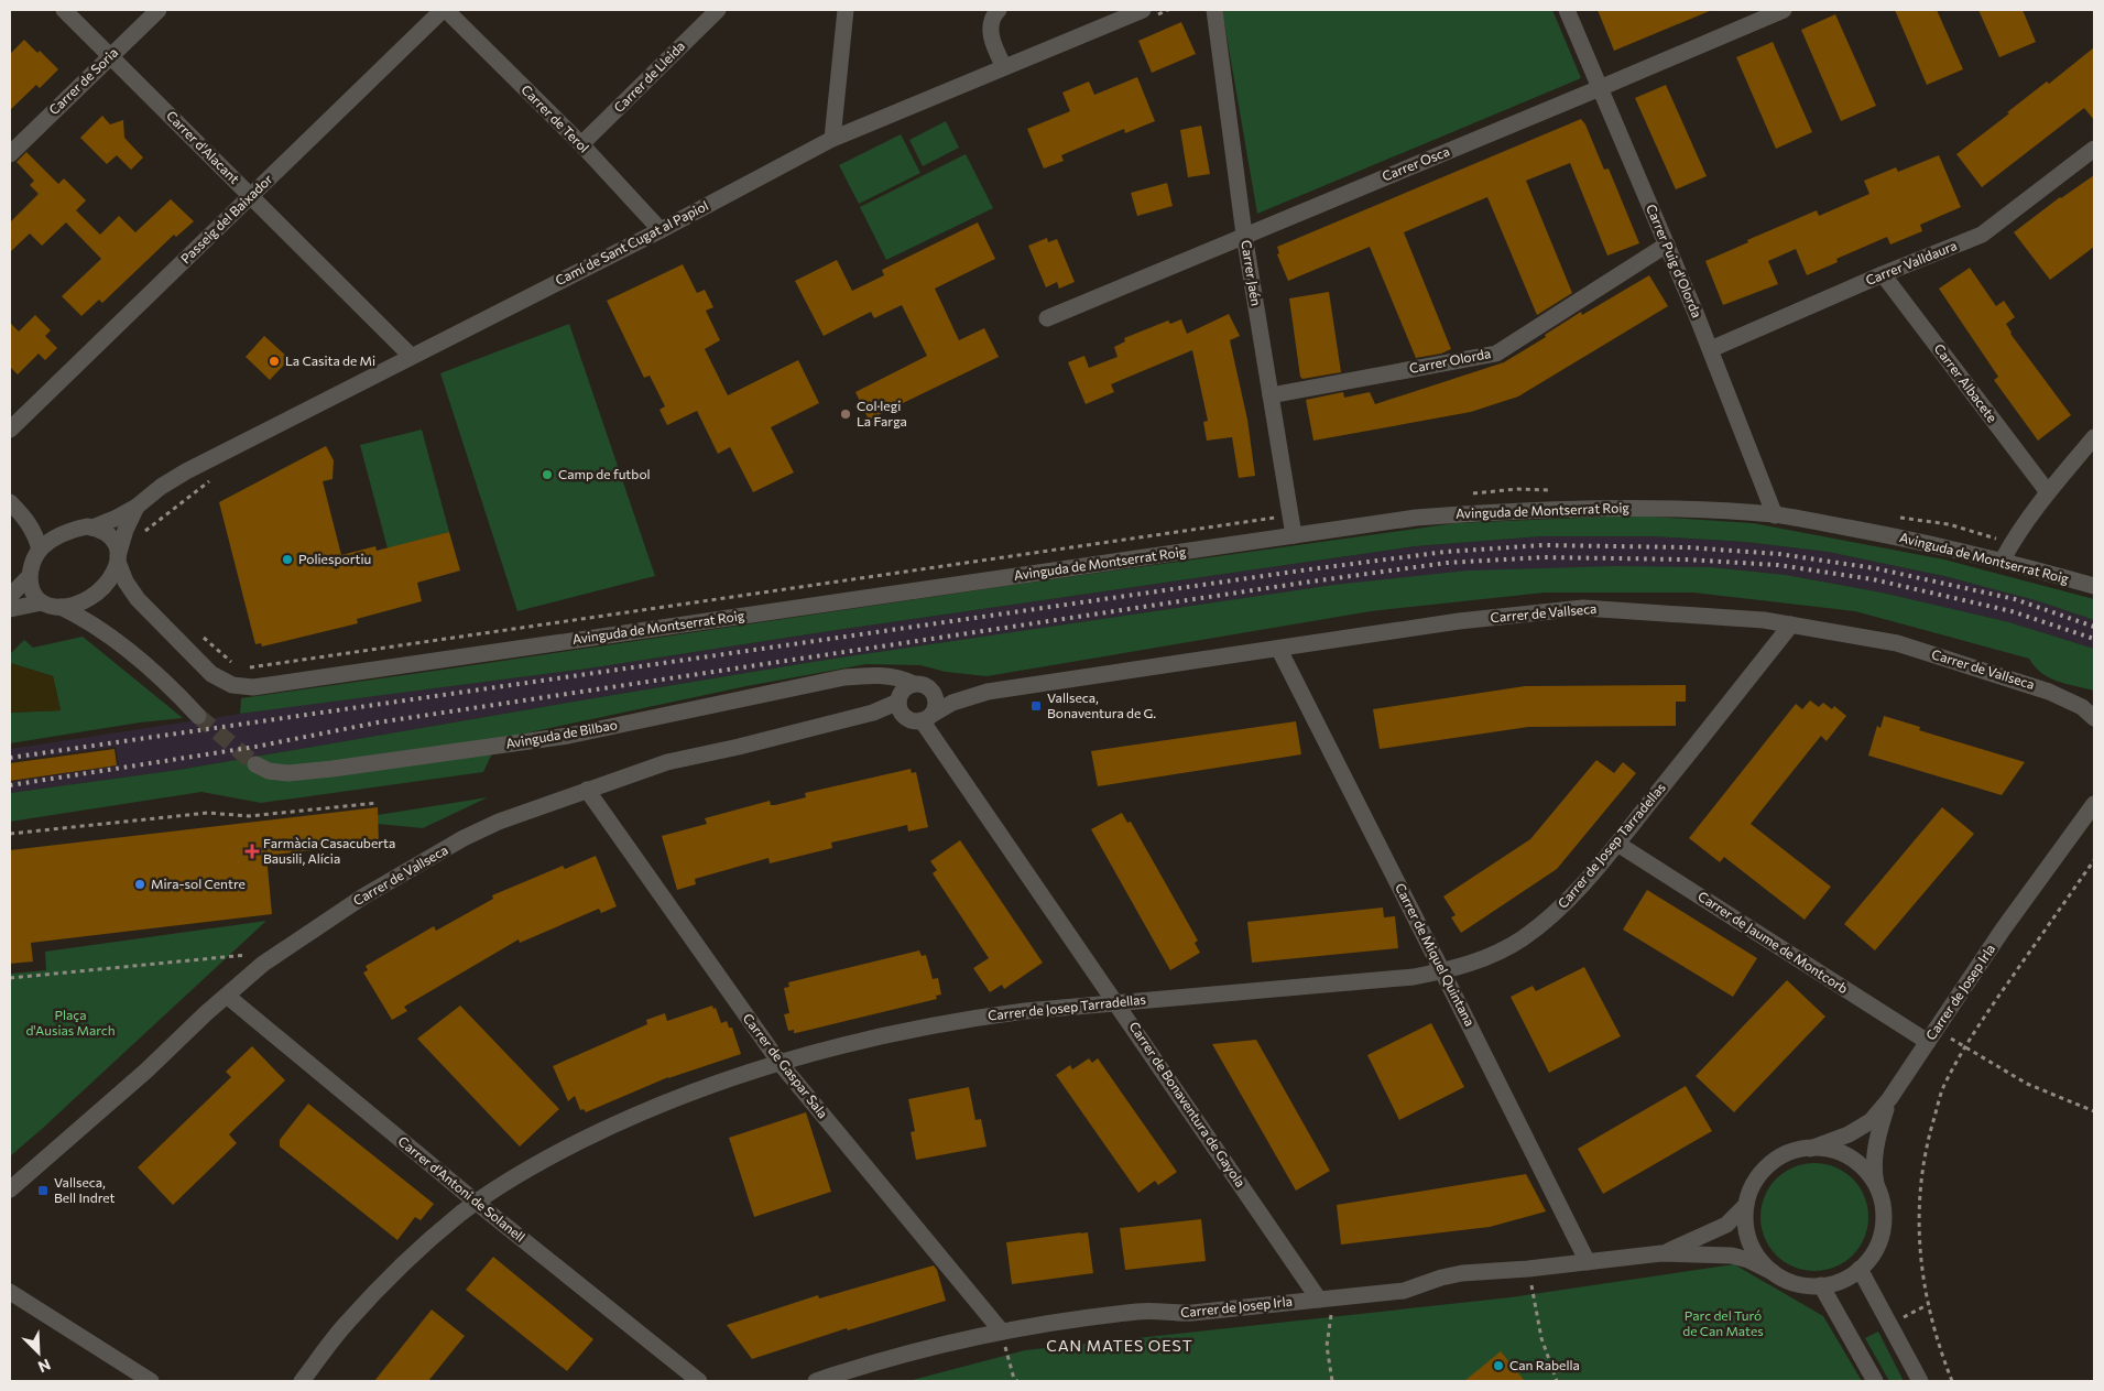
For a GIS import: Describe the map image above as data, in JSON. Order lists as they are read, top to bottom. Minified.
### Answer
{"streets":{"street":["Carrer de Lleida","Carrer de Soria","Carrer de Terol","Carrer d'Alacant","Carrer Osca","Passeig del Baixador","Camí de Sant Cugat al Papiol","Carrer Puig d'Olorda","Carrer Valldaura","Carrer Jaén","Carrer Olorda","Carrer Albacete","Avinguda de Montserrat Roig","Carrer de Vallseca","Avinguda de Bilbao","Carrer de Josep Tarradellas","Carrer de Jaume de Montcorb","Carrer de Miquel Quintana","Carrer de Josep Irla","Carrer de Gaspar Sala","Carrer de Bonaventura de Gayola","Carrer d'Antoni de Solanell"]},"crossings":[["Carrer de Lleida","Carrer de Terol"],["Carrer de Soria","Carrer d'Alacant"],["Carrer de Terol","Passeig del Baixador"],["Carrer de Terol","Camí de Sant Cugat al Papiol"],["Carrer d'Alacant","Passeig del Baixador"],["Carrer d'Alacant","Camí de Sant Cugat al Papiol"],["Carrer Osca","Carrer Puig d'Olorda"],["Carrer Osca","Carrer Jaén"],["Camí de Sant Cugat al Papiol","Avinguda de Montserrat Roig"],["Carrer Puig d'Olorda","Carrer Valldaura"],["Carrer Puig d'Olorda","Carrer Olorda"],["Carrer Puig d'Olorda","Avinguda de Montserrat Roig"],["Carrer Valldaura","Carrer Albacete"],["Carrer Jaén","Carrer Olorda"],["Carrer Jaén","Avinguda de Montserrat Roig"],["Carrer de Vallseca","Avinguda de Bilbao"],["Carrer de Vallseca","Carrer de Josep Tarradellas"],["Carrer de Vallseca","Carrer de Miquel Quintana"],["Carrer de Vallseca","Carrer de Gaspar Sala"],["Carrer de Vallseca","Carrer de Bonaventura de Gayola"],["Carrer de Vallseca","Carrer d'Antoni de Solanell"],["Avinguda de Bilbao","Carrer de Bonaventura de Gayola"],["Carrer de Josep Tarradellas","Carrer de Jaume de Montcorb"],["Carrer de Josep Tarradellas","Carrer de Miquel Quintana"],["Carrer de Josep Tarradellas","Carrer de Gaspar Sala"],["Carrer de Josep Tarradellas","Carrer de Bonaventura de Gayola"],["Carrer de Josep Tarradellas","Carrer d'Antoni de Solanell"],["Carrer de Jaume de Montcorb","Carrer de Josep Irla"],["Carrer de Miquel Quintana","Carrer de Josep Irla"],["Carrer de Josep Irla","Carrer de Gaspar Sala"],["Carrer de Josep Irla","Carrer de Bonaventura de Gayola"]],"districts":["CAN MATES OEST"],"parks":["Plaça d'Ausias March","Parc del Turó de Can Mates"],"places":{"other":["La Casita de Mi","Col·legi La Farga","Camp de futbol","Poliesportiu","Mira-sol Centre","Can Rabella"],"transit":["Vallseca, Bonaventura de G.","Vallseca, Bell Indret"],"health":["Farmàcia Casacuberta Bausili, Alícia"]},"north":"bottom right"}
